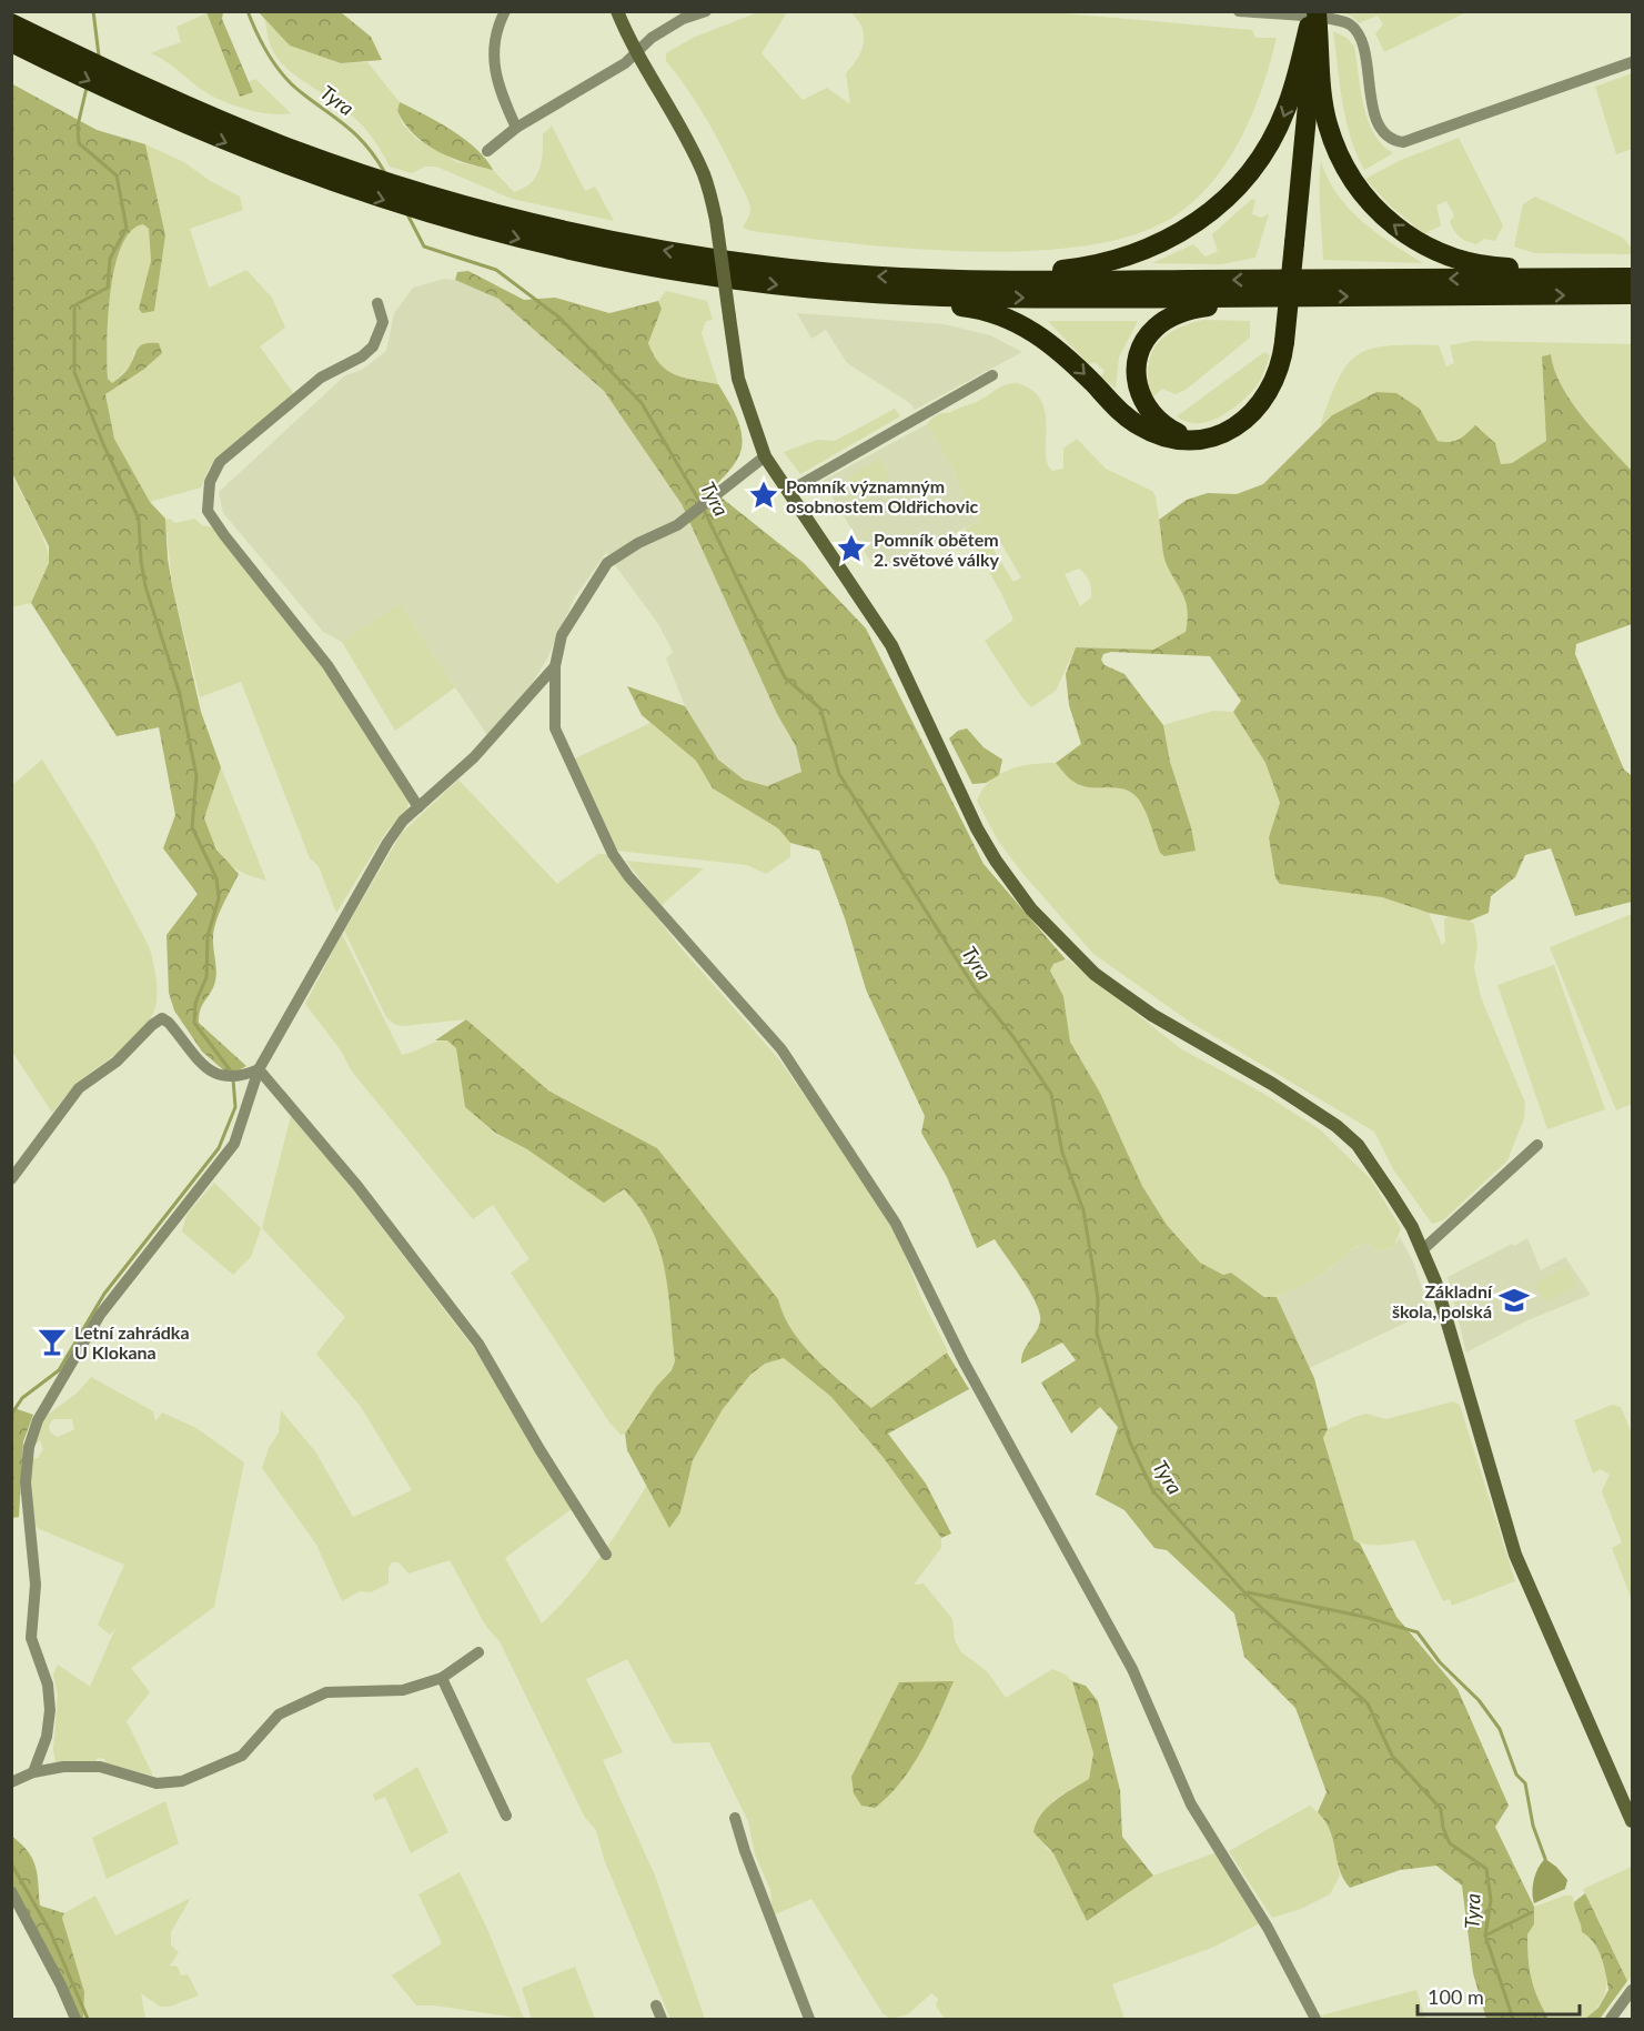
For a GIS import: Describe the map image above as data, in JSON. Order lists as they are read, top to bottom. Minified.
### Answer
{"water":["Tyra"],"places":{"place":["Pomník významným osobnostem Oldřichovic","Pomník obětem 2. světové války"],"school or university":["Základní škola, polská"],"bar":["Letní zahrádka U Klokana"]},"scale_bar":"100 m"}
